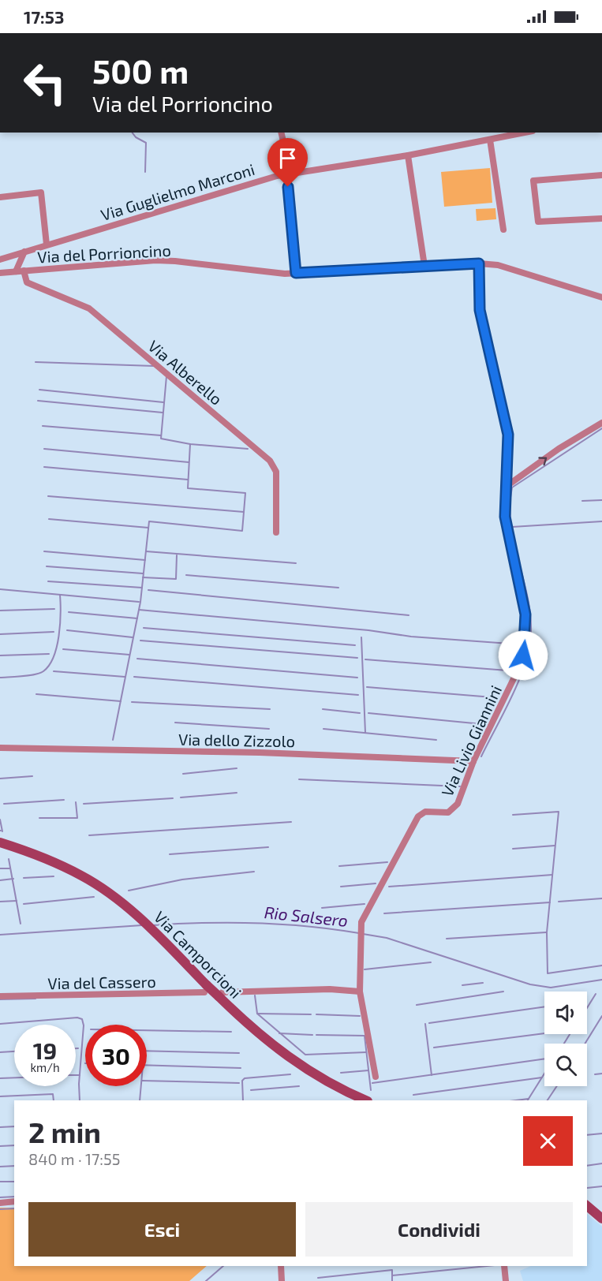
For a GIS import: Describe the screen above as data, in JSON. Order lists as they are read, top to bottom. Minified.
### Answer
{"streets":{"main road":["Via Camporcioni"],"street":["Via Guglielmo Marconi","Via del Porrioncino","Via Alberello","Via dello Zizzolo","Via Livio Giannini","Via del Cassero"]},"crossings":[["Via del Porrioncino","Via Alberello"],["Via del Porrioncino","Via Livio Giannini"],["Via dello Zizzolo","Via Livio Giannini"],["Via Camporcioni","Via del Cassero"]],"water":["Rio Salsero"],"page":{"status":"17:53","turn":["500 m","Via del Porrioncino"],"speed":"19 km/h","limit":"30","heading":["2 min","840 m · 17:55"],"buttons":["Esci","Condividi"]}}
